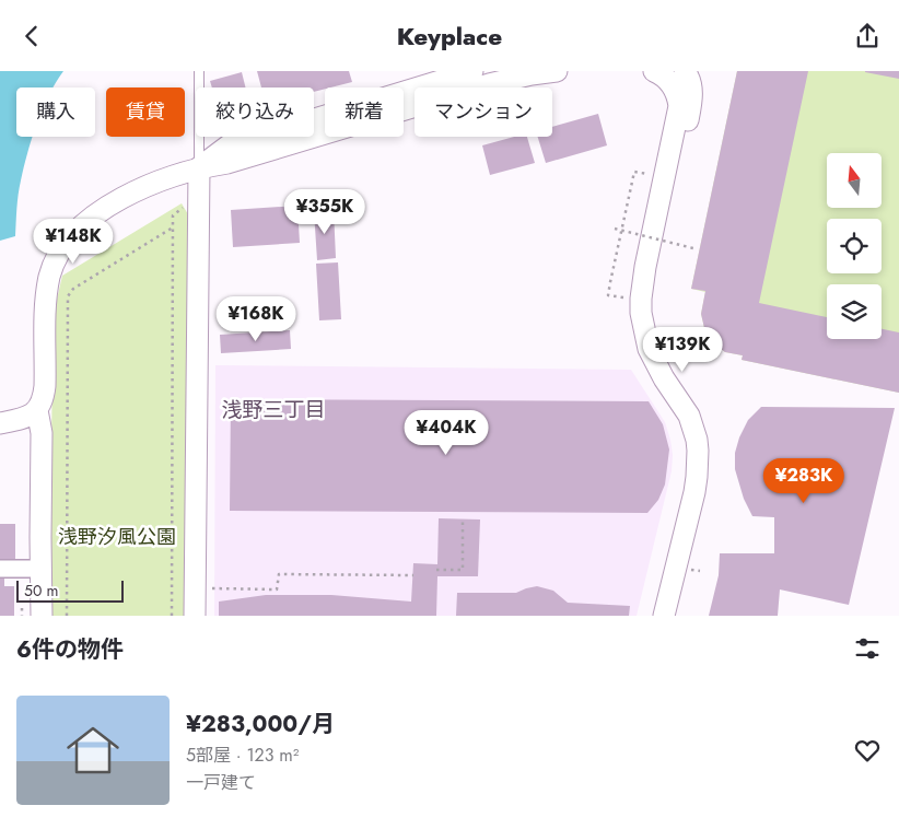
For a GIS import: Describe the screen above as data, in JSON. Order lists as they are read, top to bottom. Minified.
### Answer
{"districts":["浅野三丁目"],"parks":["浅野汐風公園"],"scale_bar":"50 m","north":"top","page":{"header":"Keyplace","chip":["購入","賃貸","絞り込み","新着","マンション"],"price":["¥355K","¥148K","¥168K","¥139K","¥404K","¥283K"],"scale":"50 m","heading":"6件の物件","list":[{"name":"¥283,000/月","note":"5部屋 · 123 m² · 一戸建て"}]}}
